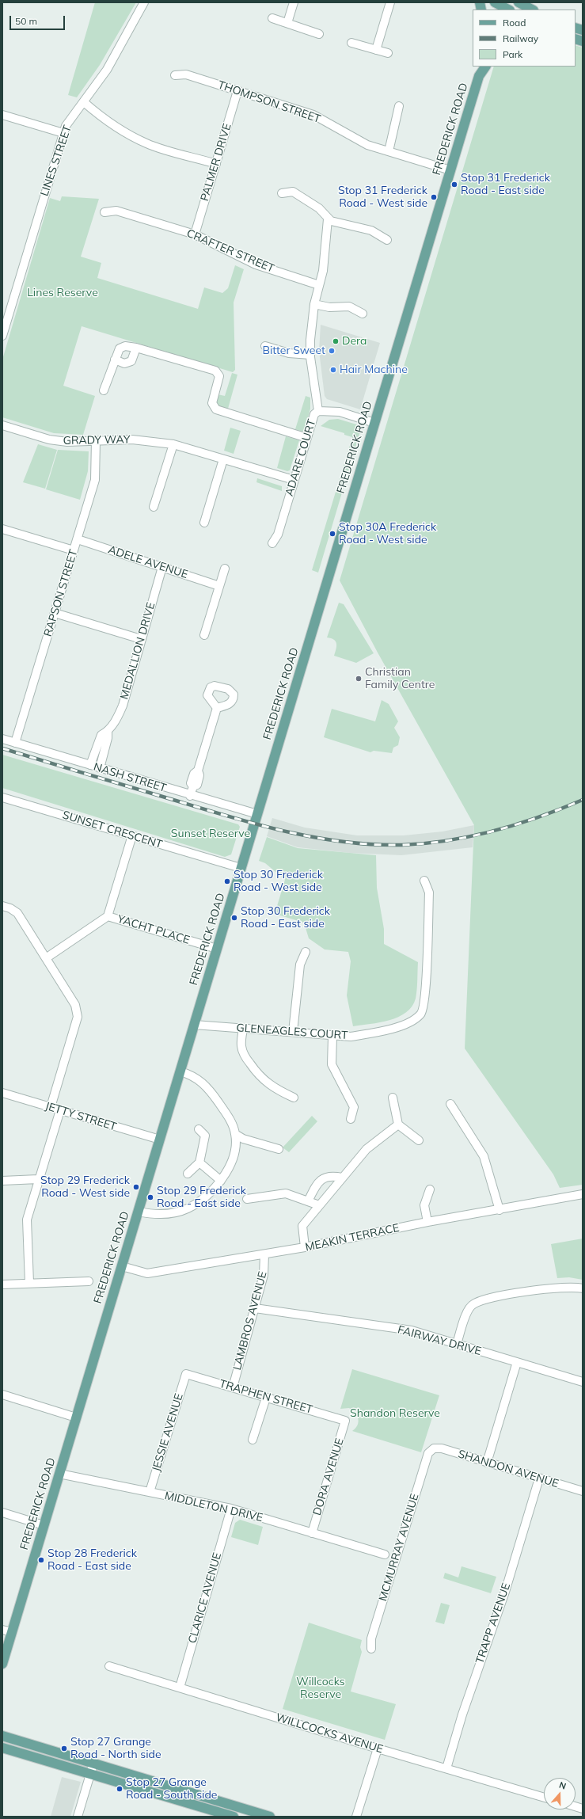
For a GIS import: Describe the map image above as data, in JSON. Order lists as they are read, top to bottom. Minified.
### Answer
{"streets":{"main road":["FREDERICK ROAD"],"street":["THOMPSON STREET","LINES STREET","PALMER DRIVE","CRAFTER STREET","GRADY WAY","ADARE COURT","ADELE AVENUE","RAPSON STREET","MEDALLION DRIVE","NASH STREET","SUNSET CRESCENT","YACHT PLACE","GLENEAGLES COURT","JETTY STREET","MEAKIN TERRACE","LAMBROS AVENUE","FAIRWAY DRIVE","TRAPHEN STREET","JESSIE AVENUE","SHANDON AVENUE","DORA AVENUE","MIDDLETON DRIVE","MCMURRAY AVENUE","CLARICE AVENUE","TRAPP AVENUE","WILLCOCKS AVENUE"]},"crossings":[["THOMPSON STREET","FREDERICK ROAD"],["THOMPSON STREET","PALMER DRIVE"],["FREDERICK ROAD","ADARE COURT"],["FREDERICK ROAD","NASH STREET"],["FREDERICK ROAD","SUNSET CRESCENT"],["FREDERICK ROAD","YACHT PLACE"],["FREDERICK ROAD","GLENEAGLES COURT"],["FREDERICK ROAD","JETTY STREET"],["FREDERICK ROAD","MEAKIN TERRACE"],["FREDERICK ROAD","MIDDLETON DRIVE"],["PALMER DRIVE","CRAFTER STREET"],["GRADY WAY","ADARE COURT"],["GRADY WAY","RAPSON STREET"],["ADELE AVENUE","RAPSON STREET"],["ADELE AVENUE","MEDALLION DRIVE"],["RAPSON STREET","NASH STREET"],["MEDALLION DRIVE","NASH STREET"],["MEAKIN TERRACE","LAMBROS AVENUE"],["LAMBROS AVENUE","FAIRWAY DRIVE"],["LAMBROS AVENUE","TRAPHEN STREET"],["TRAPHEN STREET","JESSIE AVENUE"],["TRAPHEN STREET","DORA AVENUE"],["JESSIE AVENUE","MIDDLETON DRIVE"],["SHANDON AVENUE","MCMURRAY AVENUE"],["SHANDON AVENUE","TRAPP AVENUE"],["DORA AVENUE","MIDDLETON DRIVE"],["MIDDLETON DRIVE","CLARICE AVENUE"],["CLARICE AVENUE","WILLCOCKS AVENUE"],["TRAPP AVENUE","WILLCOCKS AVENUE"]],"parks":["Lines Reserve","Sunset Reserve","Shandon Reserve","Willcocks Reserve"],"places":["Stop 31 Frederick Road - East side","Stop 31 Frederick Road - West side","Dera","Bitter Sweet","Hair Machine","Stop 30A Frederick Road - West side","Christian Family Centre","Stop 30 Frederick Road - West side","Stop 30 Frederick Road - East side","Stop 29 Frederick Road - West side","Stop 29 Frederick Road - East side","Stop 28 Frederick Road - East side","Stop 27 Grange Road - North side","Stop 27 Grange Road - South side"],"legend":["Road","Railway","Park"],"scale_bar":"50 m","north":"top"}
